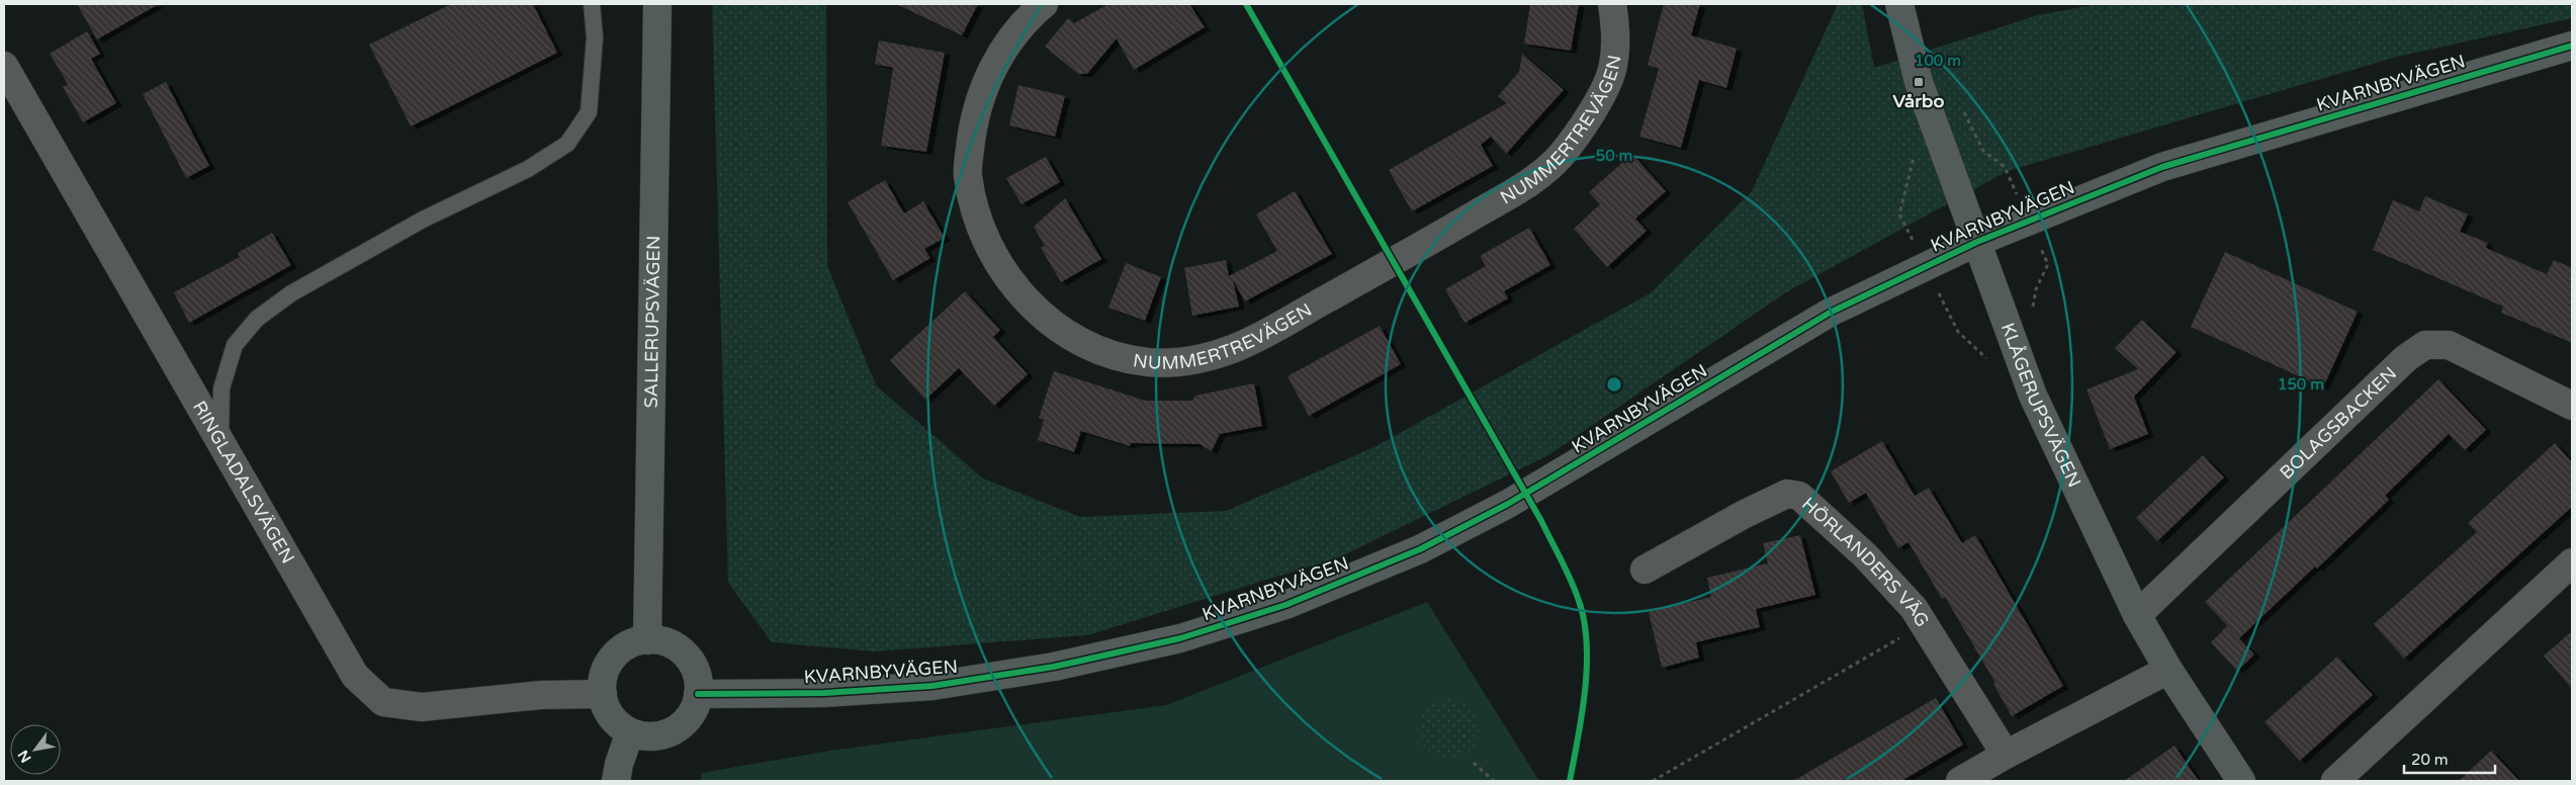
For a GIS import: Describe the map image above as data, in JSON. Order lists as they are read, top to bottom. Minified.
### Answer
{"streets":{"street":["KVARNBYVÄGEN","NUMMERTREVÄGEN","SALLERUPSVÄGEN","KLÅGERUPSVÄGEN","BOLAGSBACKEN","RINGLADALSVÄGEN","HÖRLANDERS VÄG"]},"crossings":[["KVARNBYVÄGEN","SALLERUPSVÄGEN"],["KVARNBYVÄGEN","KLÅGERUPSVÄGEN"],["KVARNBYVÄGEN","RINGLADALSVÄGEN"],["SALLERUPSVÄGEN","RINGLADALSVÄGEN"],["KLÅGERUPSVÄGEN","BOLAGSBACKEN"]],"places":{"transit":["Vårbo"]},"scale_bar":"20 m","north":"bottom left","rings":["100 m","50 m","150 m"]}
